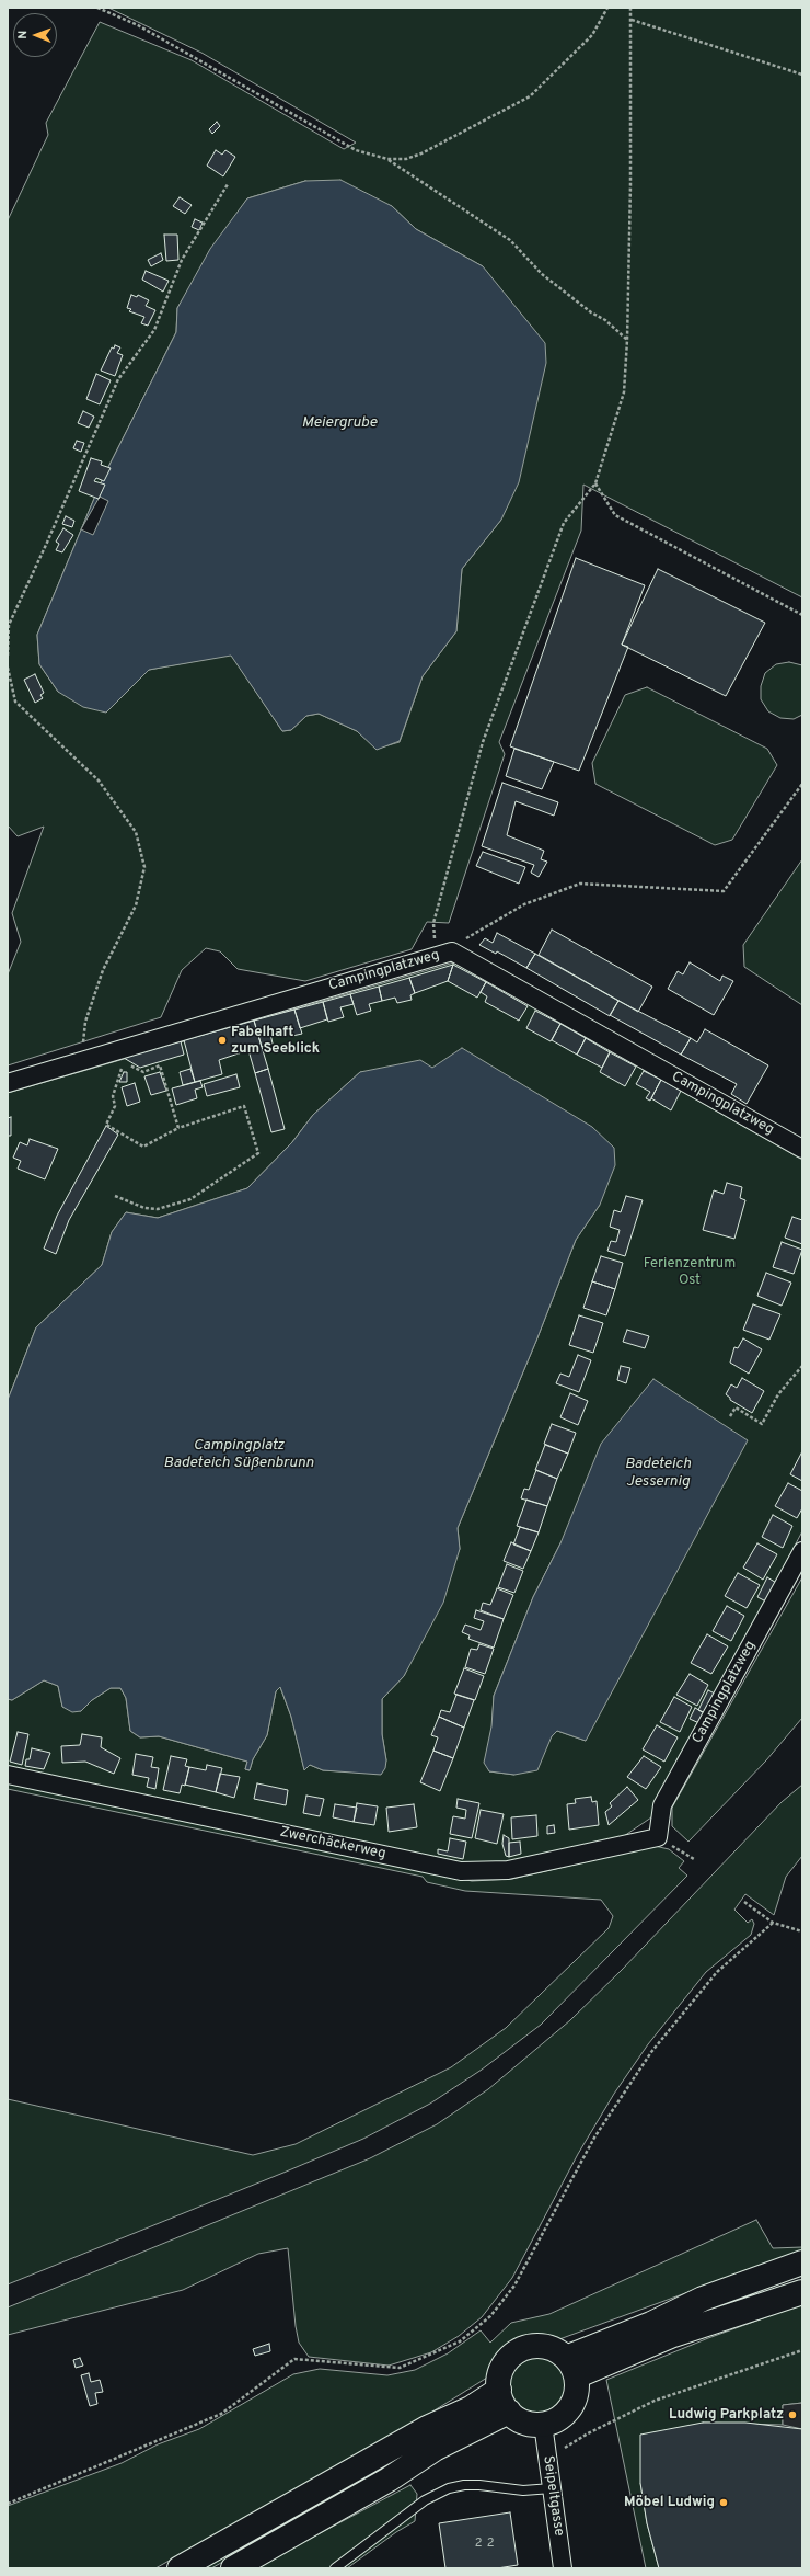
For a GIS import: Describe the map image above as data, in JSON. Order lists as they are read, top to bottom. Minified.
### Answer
{"streets":{"street":["Campingplatzweg","Zwerchäckerweg","Seipeltgasse"]},"crossings":[["Campingplatzweg","Zwerchäckerweg"]],"water":["Meiergrube","Campingplatz Badeteich Süßenbrunn","Badeteich Jessernig"],"parks":["Ferienzentrum Ost"],"places":["Fabelhaft zum Seeblick","Ludwig Parkplatz","Möbel Ludwig"],"house_numbers":["2","2"],"north":"left"}
